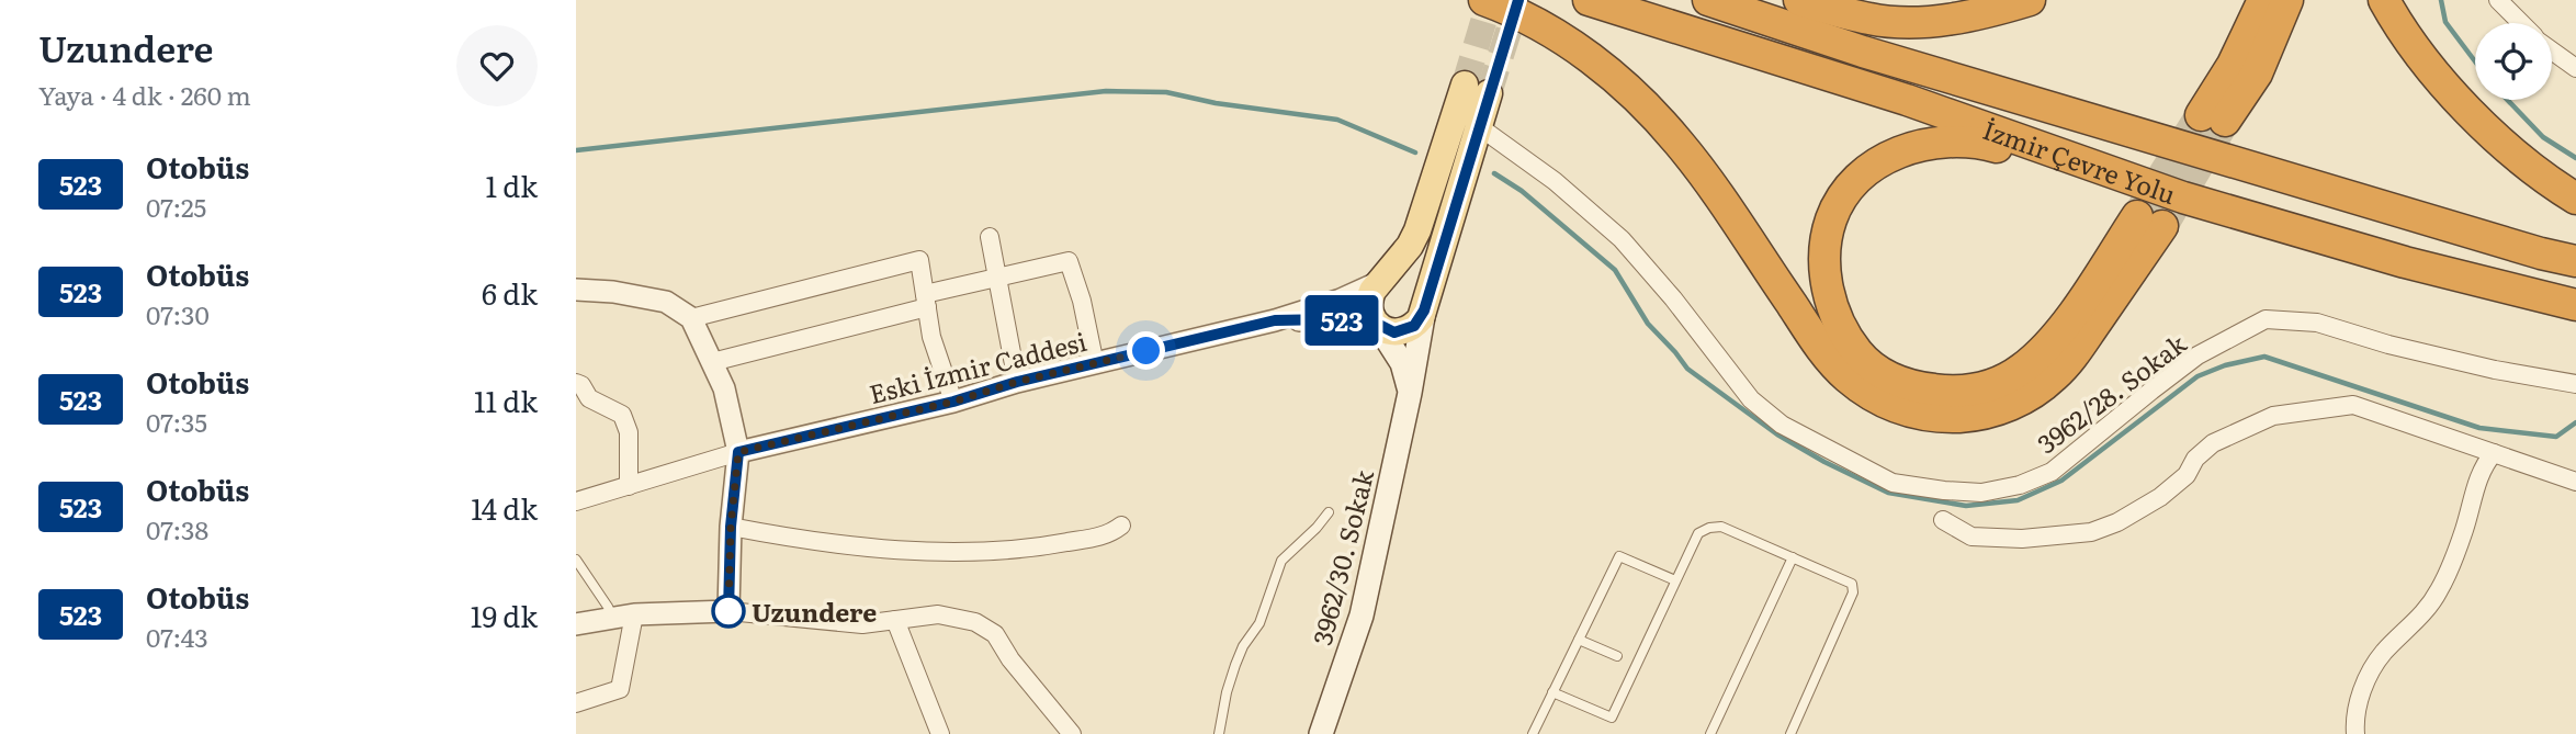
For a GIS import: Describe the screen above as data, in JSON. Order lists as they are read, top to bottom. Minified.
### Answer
{"streets":{"highway":["İzmir Çevre Yolu"],"main road":["3962/30. Sokak"],"street":["Eski İzmir Caddesi","3962/28. Sokak"]},"crossings":[["Eski İzmir Caddesi","3962/30. Sokak"]],"places":["Uzundere"],"lines":["bus line 523"],"page":{"heading":["Uzundere","Yaya · 4 dk · 260 m"],"on_map":"523","list":[{"mark":"523","name":"Otobüs","note":"07:25","value":"1 dk"},{"mark":"523","name":"Otobüs","note":"07:30","value":"6 dk"},{"mark":"523","name":"Otobüs","note":"07:35","value":"11 dk"},{"mark":"523","name":"Otobüs","note":"07:38","value":"14 dk"},{"mark":"523","name":"Otobüs","note":"07:43","value":"19 dk"}]}}
